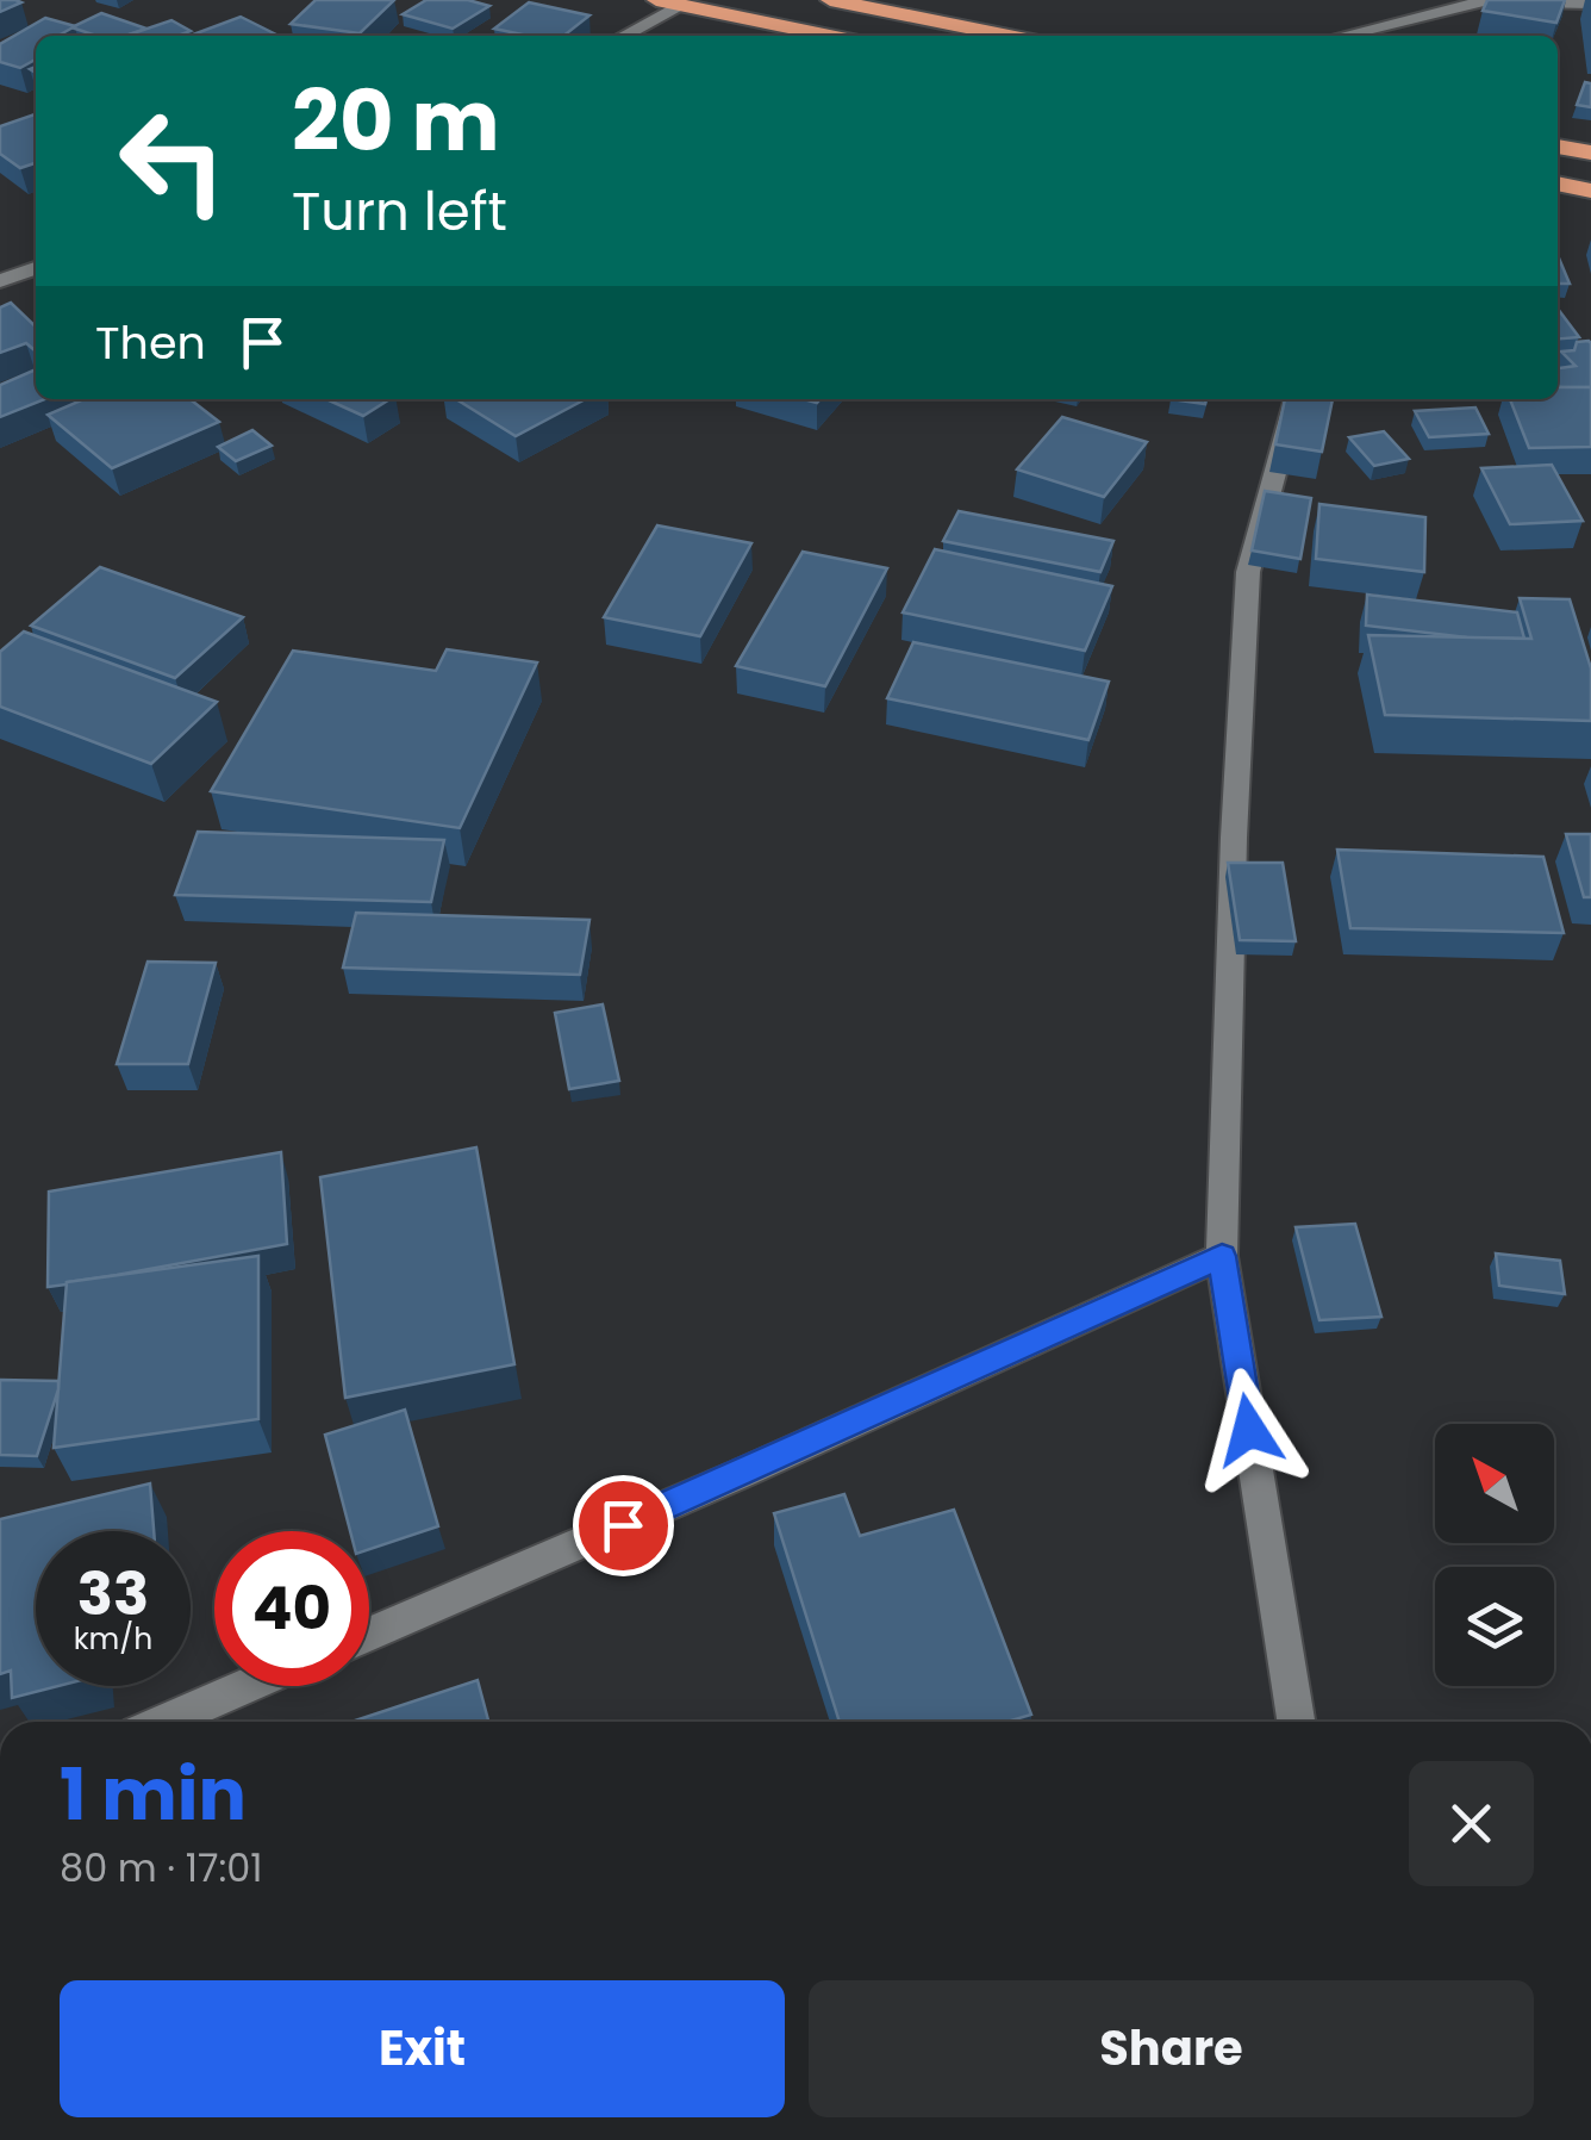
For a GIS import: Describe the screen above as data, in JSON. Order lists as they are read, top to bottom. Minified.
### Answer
{"north":"top left","page":{"turn":["20 m","Turn left"],"then":"Then","speed":"33 km/h","limit":"40","heading":["1 min","80 m · 17:01"],"buttons":["Exit","Share"]}}
